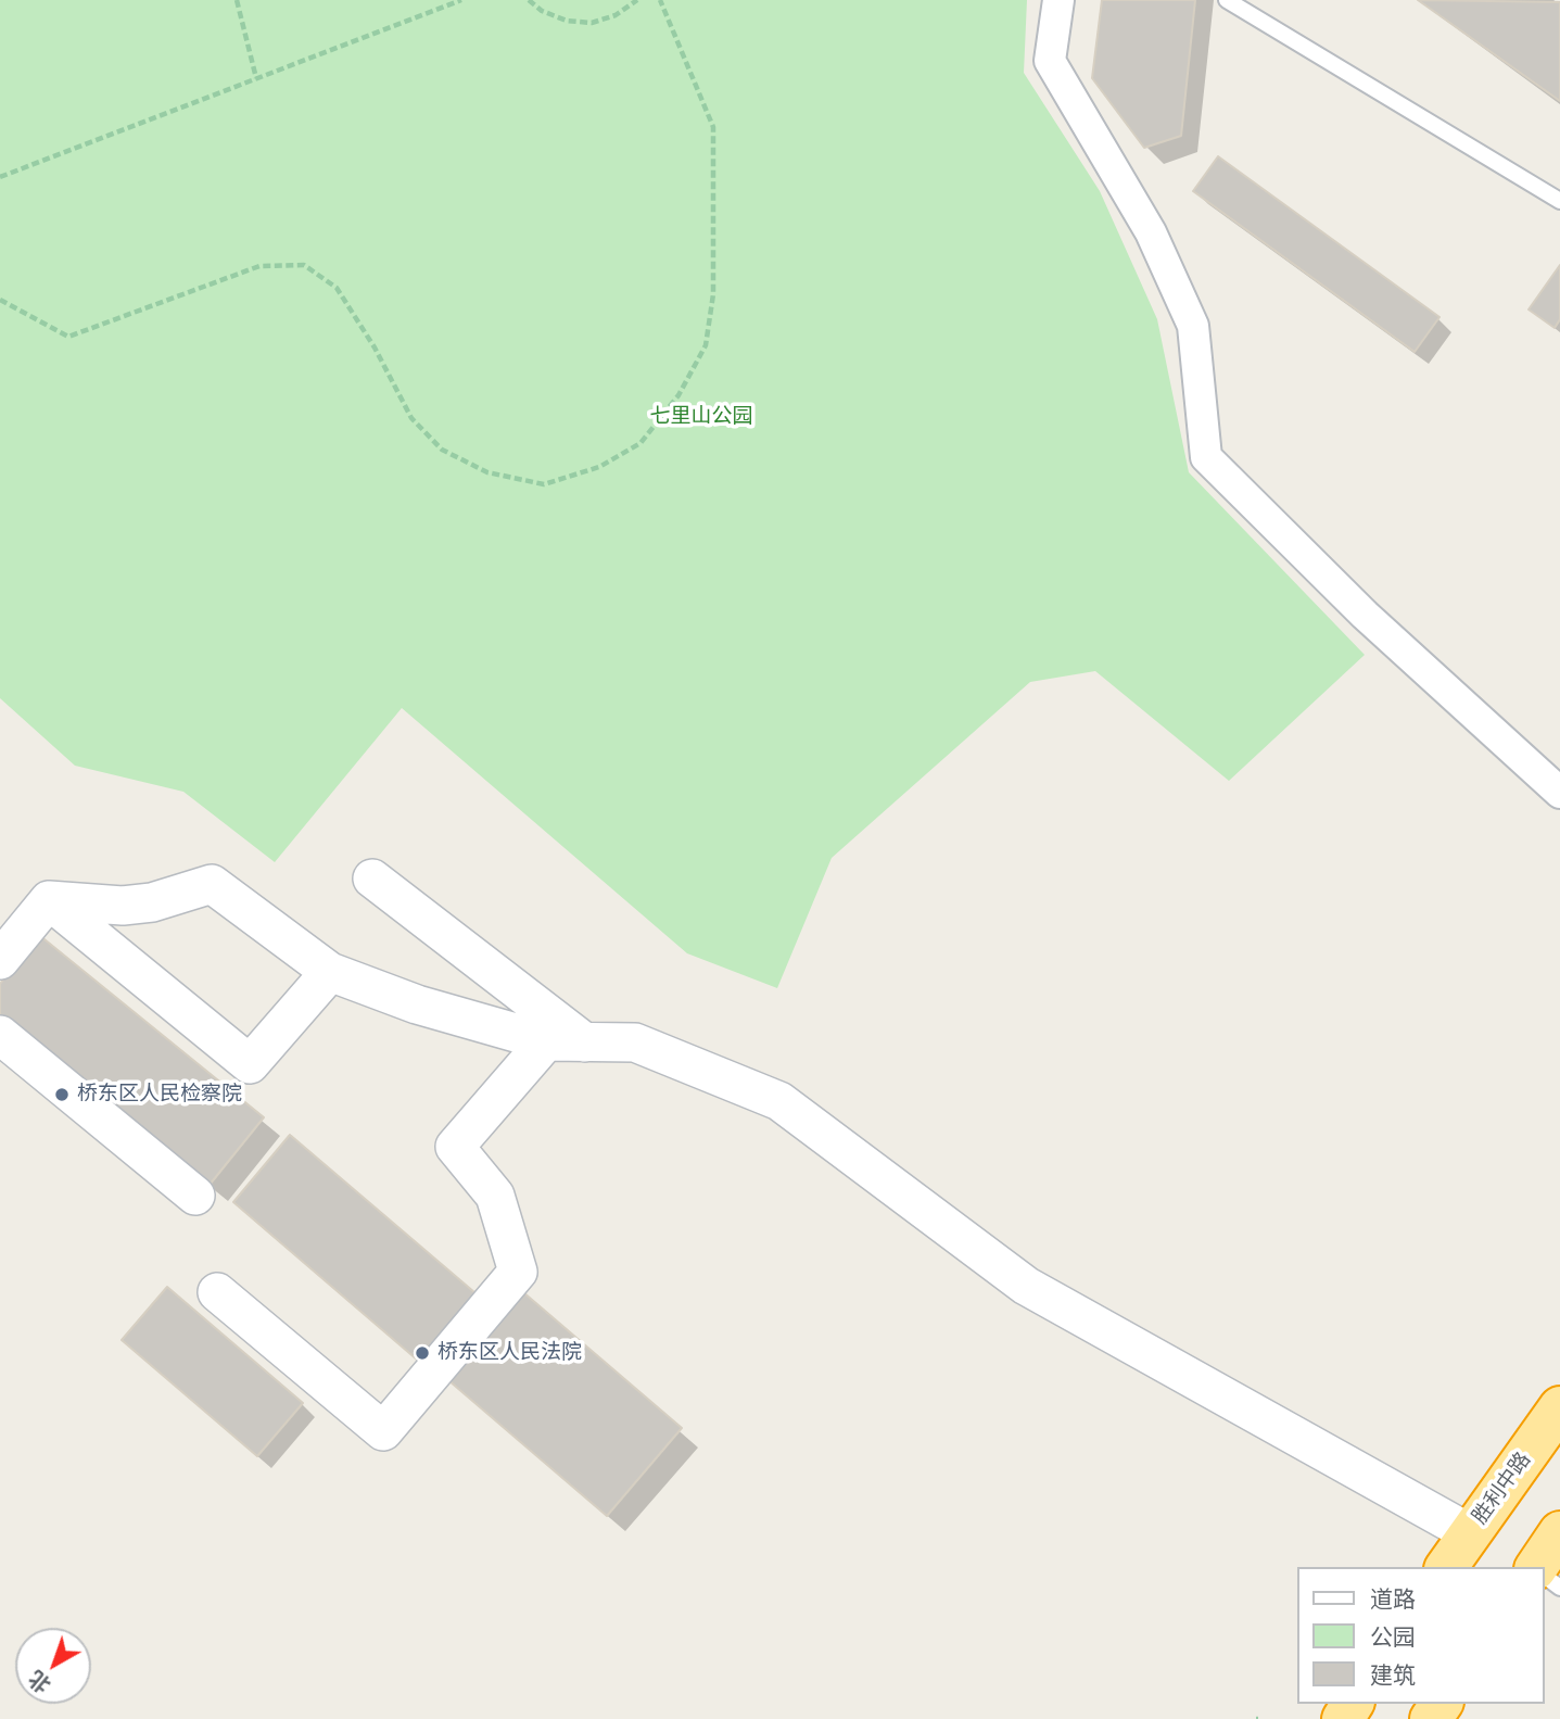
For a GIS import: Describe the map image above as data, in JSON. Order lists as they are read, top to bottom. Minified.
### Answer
{"streets":{"highway":["胜利中路"]},"parks":["七里山公园"],"places":["桥东区人民检察院","桥东区人民法院"],"legend":["道路","公园","建筑"],"north":"bottom left"}
